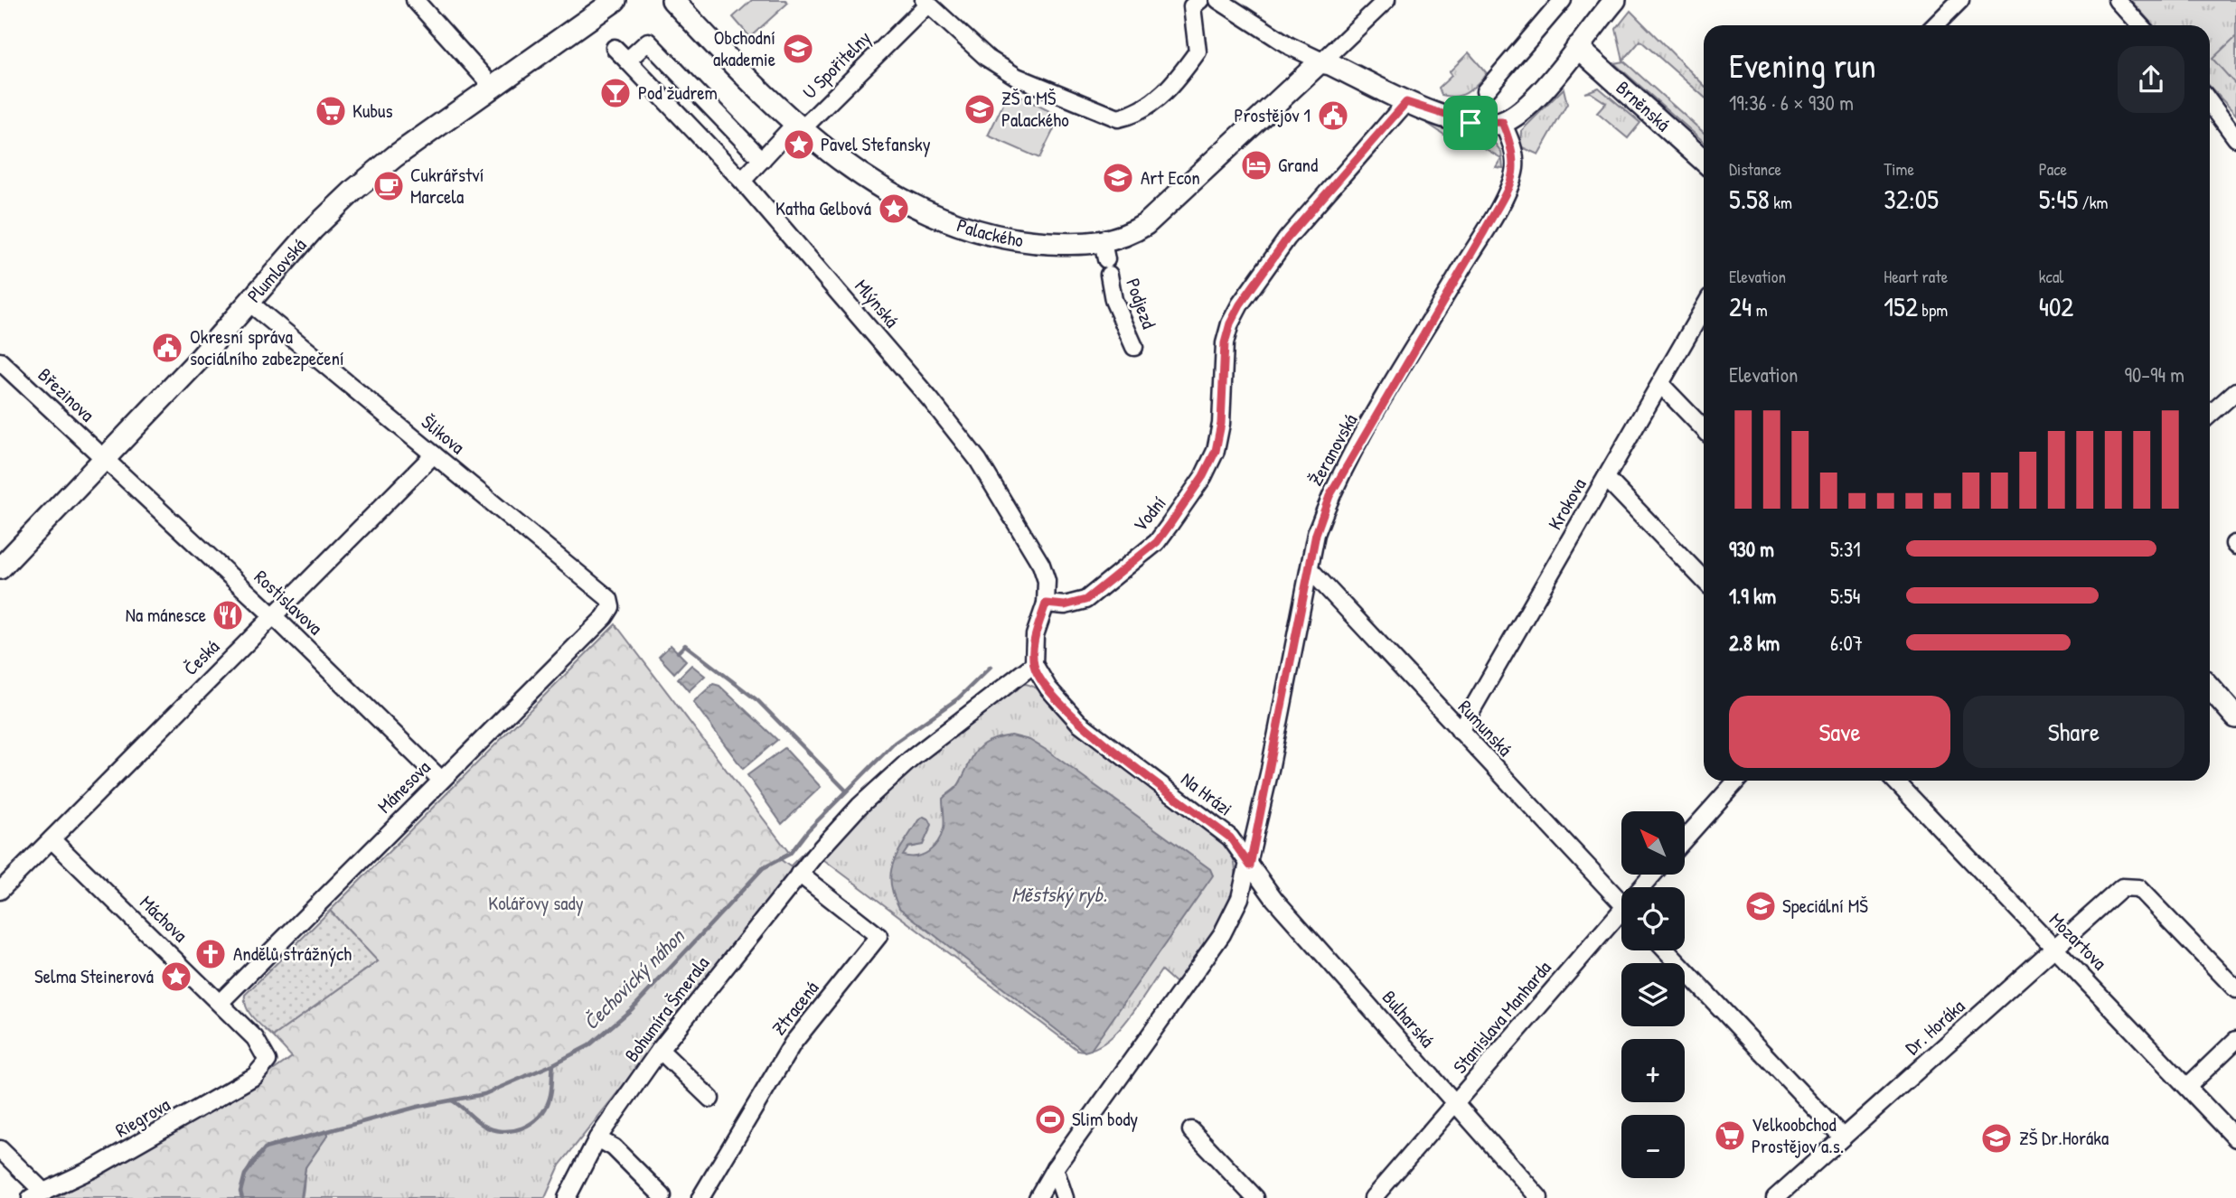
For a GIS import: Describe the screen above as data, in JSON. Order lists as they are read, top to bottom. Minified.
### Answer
{"streets":{"main road":["Brněnská","Palackého","Plumlovská"],"street":["U Spořitelny","Mlýnská","Podjezd","Březinova","Šlikova","Žeranovská","Krokova","Vodní","Rostislavova","Česká","Rumunská","Mánesova","Na Hrázi","Máchova","Mozartova","Ztracená","Bohumíra Šmerala","Stanislava Manharda","Bulharská","Dr. Horáka","Riegrova"]},"crossings":[["U Spořitelny","Palackého"],["U Spořitelny","Mlýnská"],["Palackého","Podjezd"],["Plumlovská","Březinova"],["Plumlovská","Šlikova"],["Plumlovská","Rostislavova"],["Mlýnská","Vodní"],["Březinova","Rostislavova"],["Šlikova","Česká"],["Šlikova","Mánesova"],["Žeranovská","Rumunská"],["Žeranovská","Na Hrázi"],["Žeranovská","Bulharská"],["Krokova","Rumunská"],["Rostislavova","Česká"],["Rostislavova","Mánesova"],["Česká","Máchova"],["Mánesova","Máchova"],["Na Hrázi","Bohumíra Šmerala"],["Na Hrázi","Bulharská"],["Máchova","Riegrova"],["Mozartova","Dr. Horáka"],["Ztracená","Bohumíra Šmerala"],["Stanislava Manharda","Bulharská"]],"water":["Městský ryb.","Čechovický náhon"],"parks":["Kolářovy sady"],"places":{"school or university":["Obchodní akademie","ZŠ a MŠ Palackého","Art Econ","Speciální MŠ","ZŠ Dr.Horáka"],"bar":["Pod žudrem"],"supermarket":["Kubus","Velkoobchod Prostějov a.s."],"public building":["Prostějov 1","Okresní správa sociálního zabezpečení"],"place":["Pavel Stefansky","Katha Gelbová","Selma Steinerová"],"hotel":["Grand"],"cafe":["Cukrářství Marcela"],"restaurant":["Na mánesce"],"church":["Andělů strážných"],"sports":["Slim body"]},"north":"top left","page":{"heading":["Evening run","19:36 · 6 × 930 m"],"stats":[["Distance","5.58 km"],["Time","32:05"],["Pace","5:45 /km"],["Elevation","24 m"],["Heart rate","152 bpm"],["kcal","402"]],"chart":["Elevation","90–94 m"],"list":[{"name":"930 m","note":"5:31"},{"name":"1.9 km","note":"5:54"},{"name":"2.8 km","note":"6:07"}],"buttons":["Save","Share"],"map_buttons":["+","−"]}}
